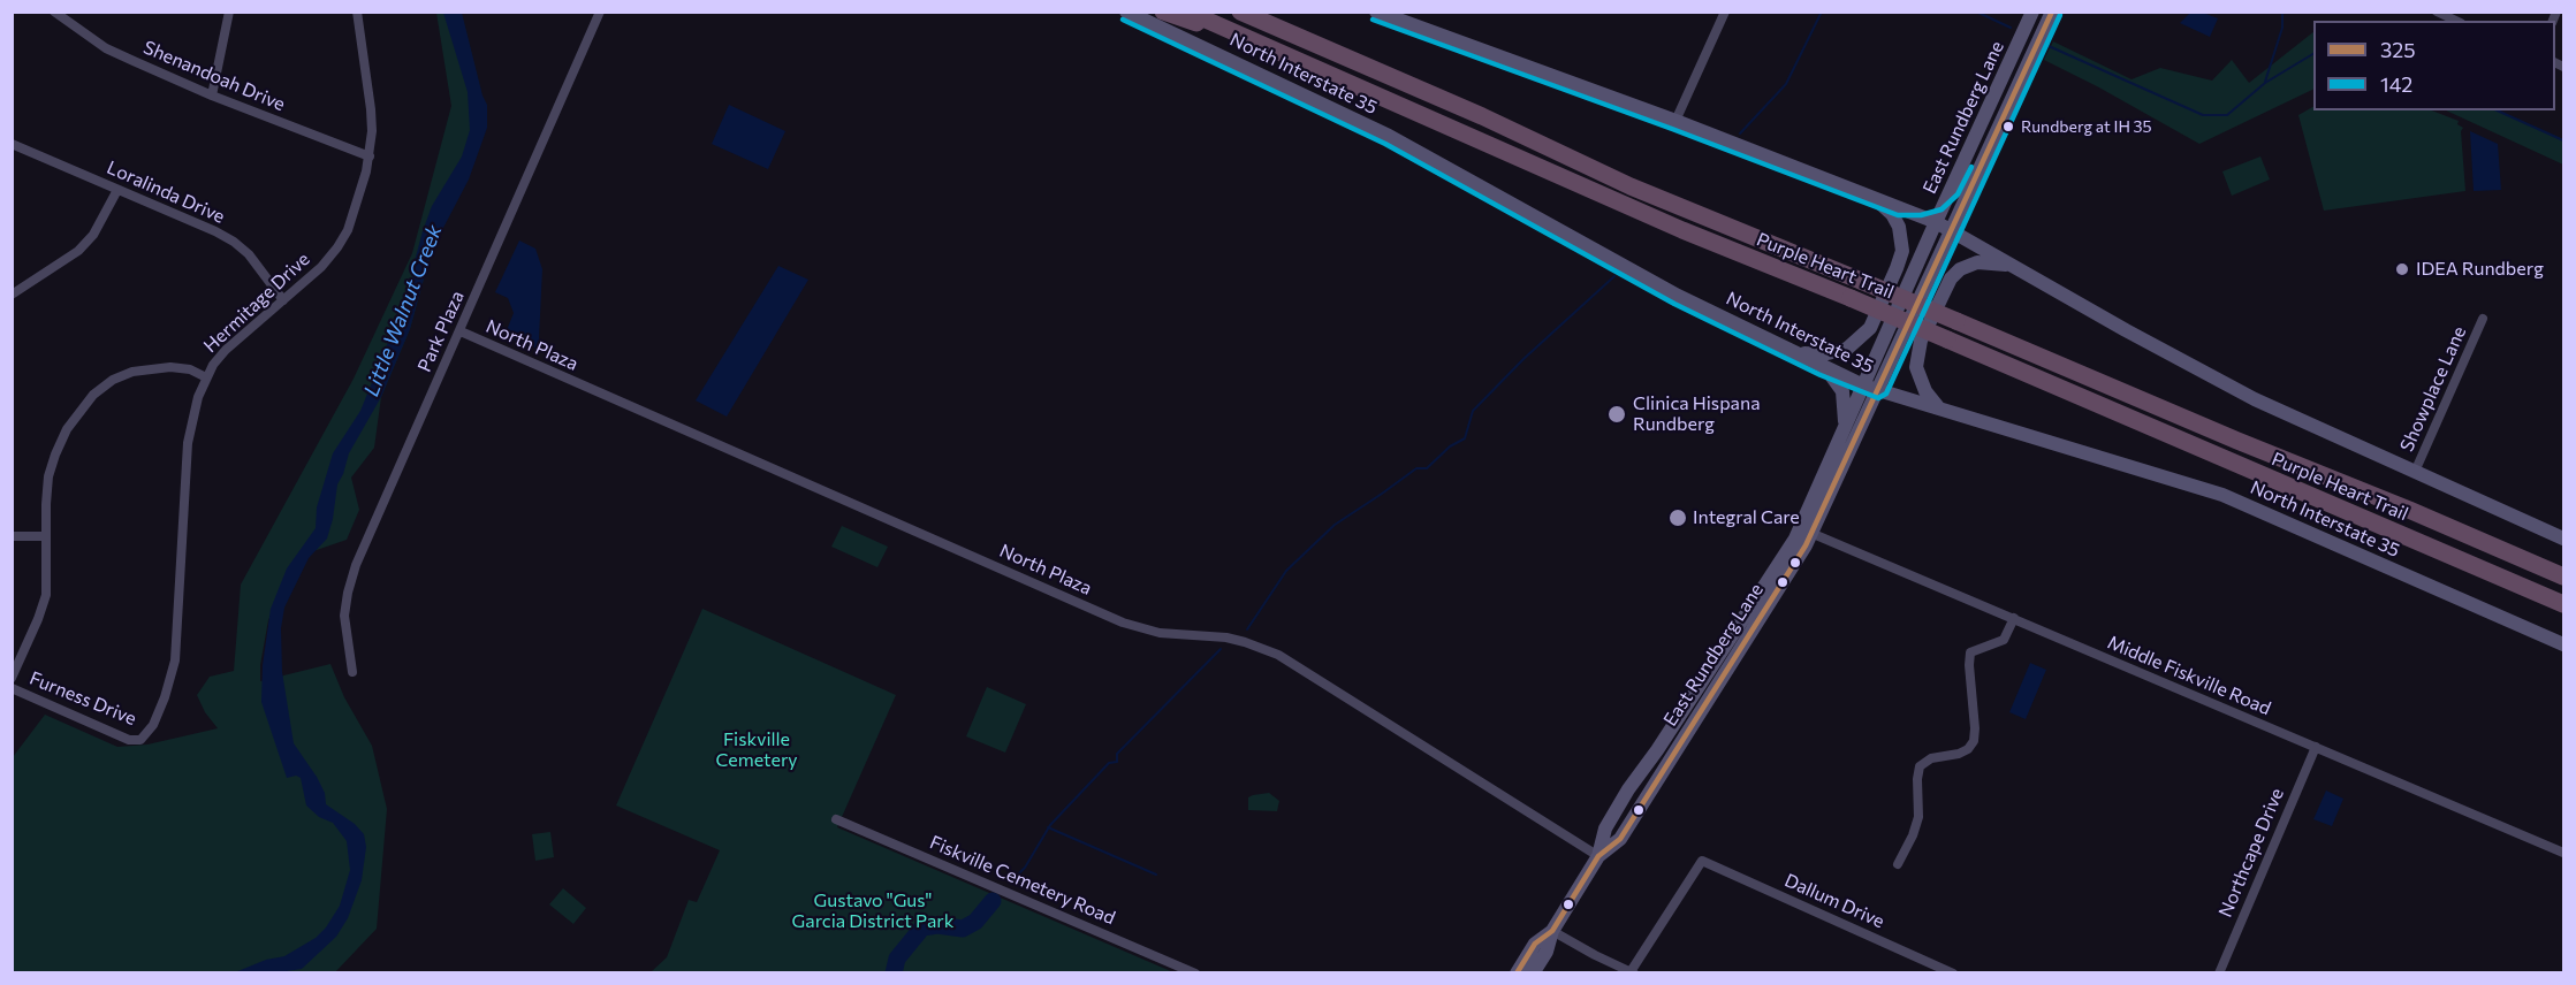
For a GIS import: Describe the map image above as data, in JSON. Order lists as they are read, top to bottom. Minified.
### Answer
{"streets":{"highway":["Purple Heart Trail"],"main road":["North Interstate 35","East Rundberg Lane"],"street":["Shenandoah Drive","Loralinda Drive","Hermitage Drive","Park Plaza","North Plaza","Showplace Lane","Middle Fiskville Road","Furness Drive","Northcape Drive","Fiskville Cemetery Road","Dallum Drive"]},"crossings":[["North Interstate 35","East Rundberg Lane"],["Shenandoah Drive","Hermitage Drive"],["East Rundberg Lane","North Plaza"],["East Rundberg Lane","Middle Fiskville Road"],["Loralinda Drive","Hermitage Drive"],["Hermitage Drive","Furness Drive"],["Park Plaza","North Plaza"],["Middle Fiskville Road","Northcape Drive"]],"water":["Little Walnut Creek"],"parks":["Fiskville Cemetery","Gustavo \"Gus\" Garcia District Park"],"places":["Rundberg at IH 35","IDEA Rundberg","Clinica Hispana Rundberg","Integral Care"],"lines":["transit line 325","transit line 142"],"legend":["325","142"]}
